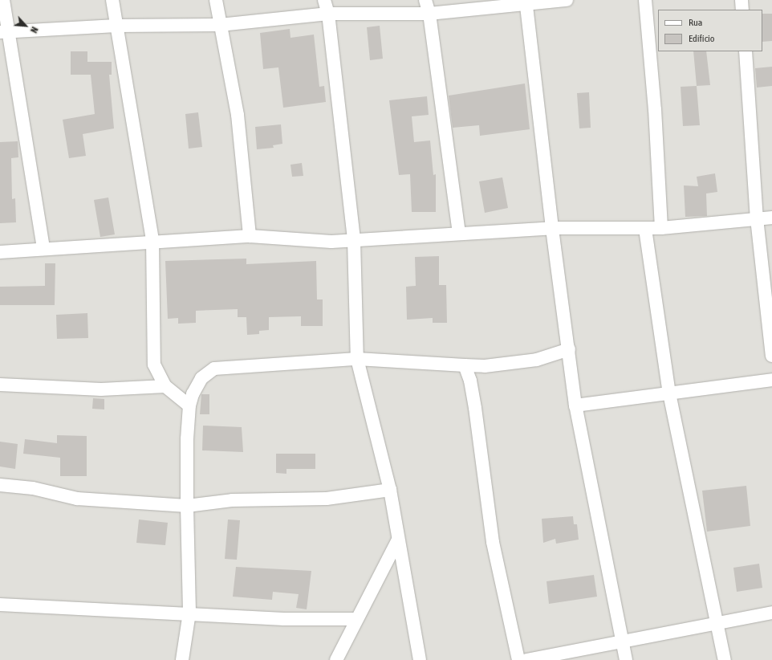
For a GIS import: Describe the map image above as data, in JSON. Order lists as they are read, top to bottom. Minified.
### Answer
{"legend":["Rua","Edifício"],"north":"bottom right"}
